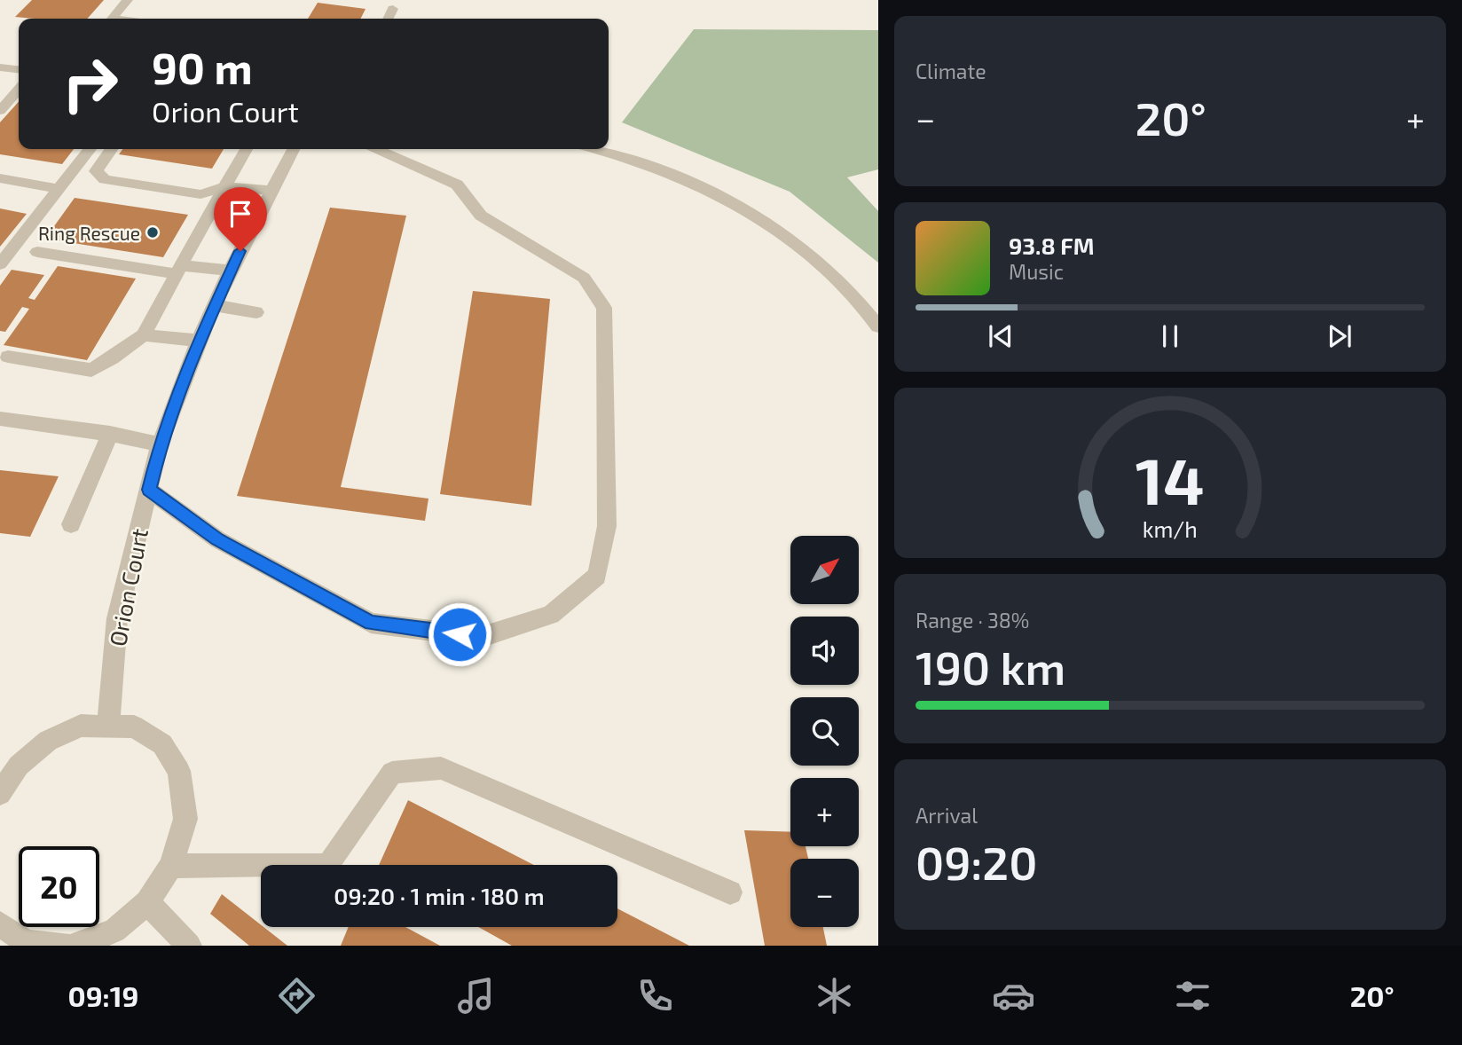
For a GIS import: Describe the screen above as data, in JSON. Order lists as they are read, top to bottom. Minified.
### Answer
{"streets":{"street":["Orion Court"]},"places":["Ring Rescue"],"north":"top right","page":{"tile":["Climate",["Range · 38%","190 km"],["Arrival","09:20"]],"turn":["90 m","Orion Court"],"heat":["−","20°","+"],"song":["93.8 FM","Music"],"map_buttons":["+","−"],"limit":"20","trip":"09:20 · 1 min · 180 m","tabs":["09:19","20°"],"gauge":["14","km/h"]}}
